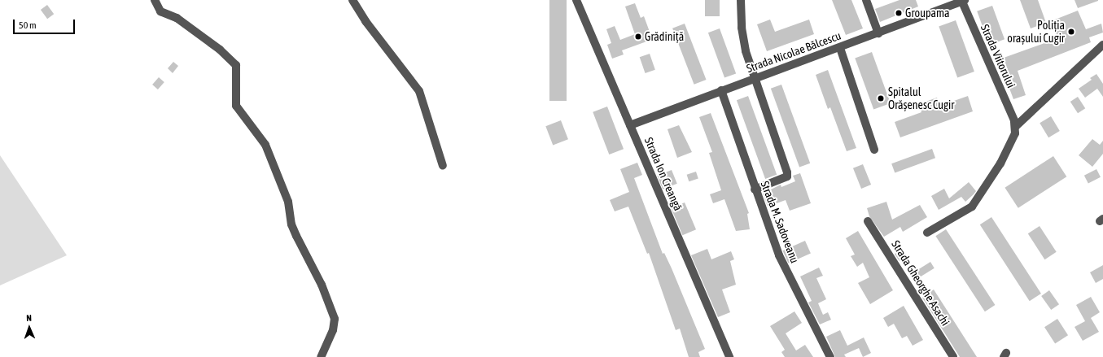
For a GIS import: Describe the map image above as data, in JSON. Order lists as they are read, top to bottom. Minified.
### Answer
{"streets":{"street":["Strada Nicolae Bălcescu","Strada Viitorului","Strada Ion Creangă","Strada M. Sadoveanu","Strada Gheorghe Asachi"]},"crossings":[["Strada Nicolae Bălcescu","Strada Viitorului"],["Strada Nicolae Bălcescu","Strada Ion Creangă"],["Strada Nicolae Bălcescu","Strada M. Sadoveanu"]],"places":["Groupama","Poliția orașului Cugir","Grădiniță","Spitalul Orășenesc Cugir"],"scale_bar":"50 m","north":"top"}
